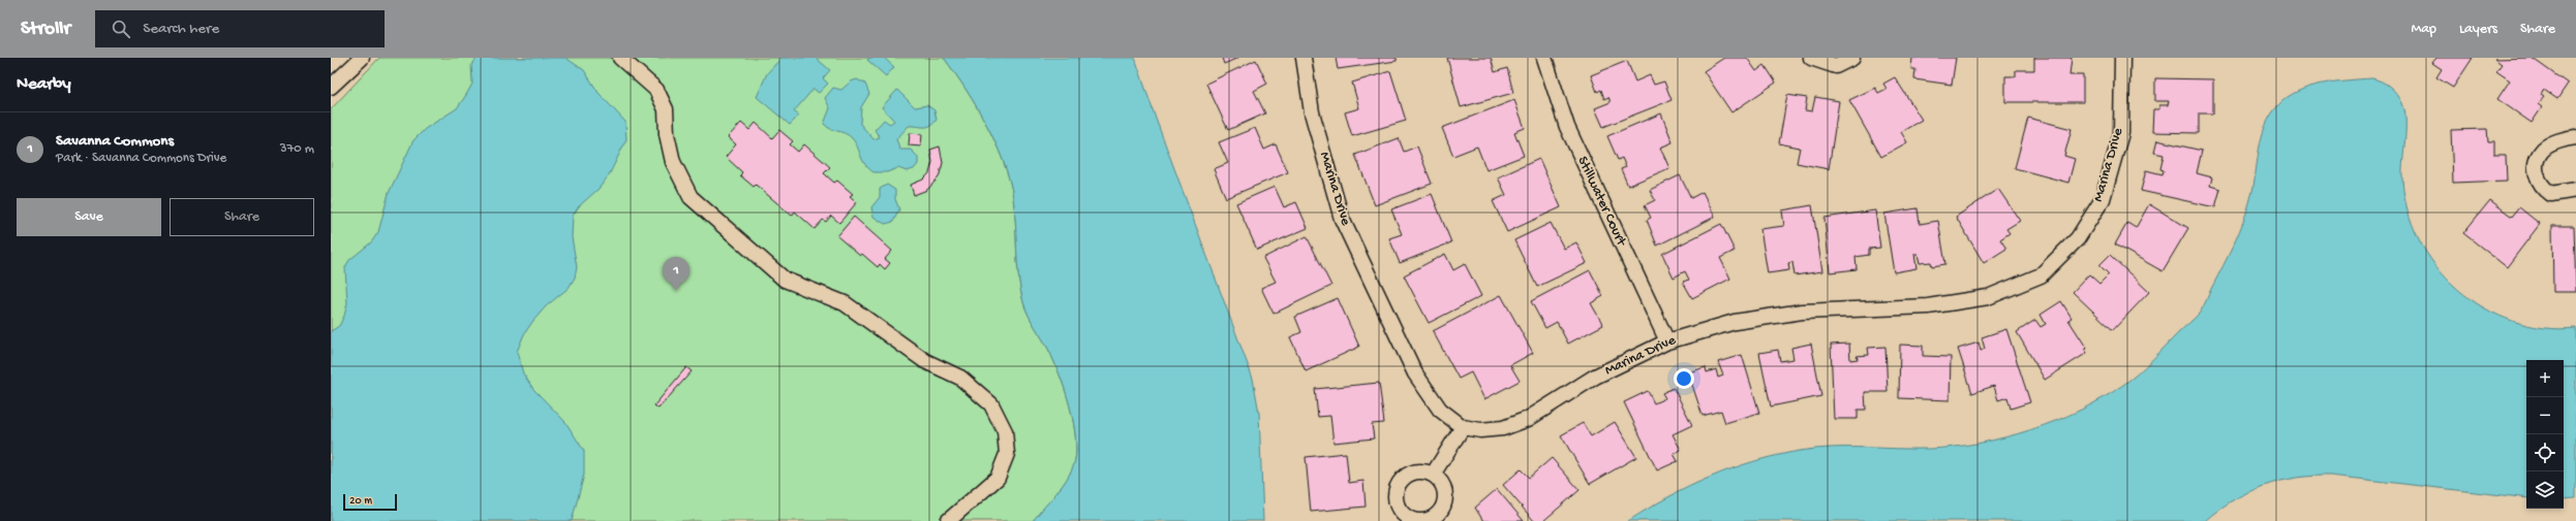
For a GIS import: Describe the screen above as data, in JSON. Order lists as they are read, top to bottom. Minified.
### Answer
{"streets":{"street":["Marina Drive","Stillwater Court"]},"crossings":[["Marina Drive","Stillwater Court"]],"scale_bar":"20 m","page":{"header":"Strollr","search":"Search here","nav":["Map","Layers","Share"],"heading":"Nearby","list":[{"mark":"1","name":"Savanna Commons","note":"Park · Savanna Commons Drive","value":"370 m"}],"buttons":["Save","Share"],"pins":"1","map_buttons":["+","−"],"scale":"20 m"}}
